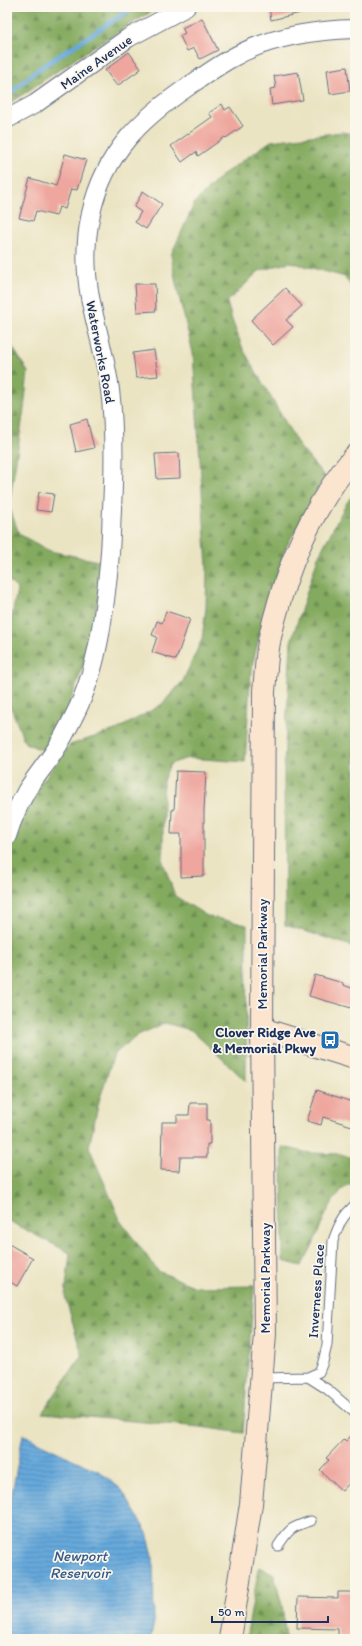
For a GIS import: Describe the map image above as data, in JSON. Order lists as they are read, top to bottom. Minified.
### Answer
{"streets":{"main road":["Memorial Parkway"],"street":["Maine Avenue","Waterworks Road"],"lane":["Inverness Place"]},"water":["Newport Reservoir"],"places":{"bus stop":["Clover Ridge Ave & Memorial Pkwy"]},"scale_bar":"50 m"}
